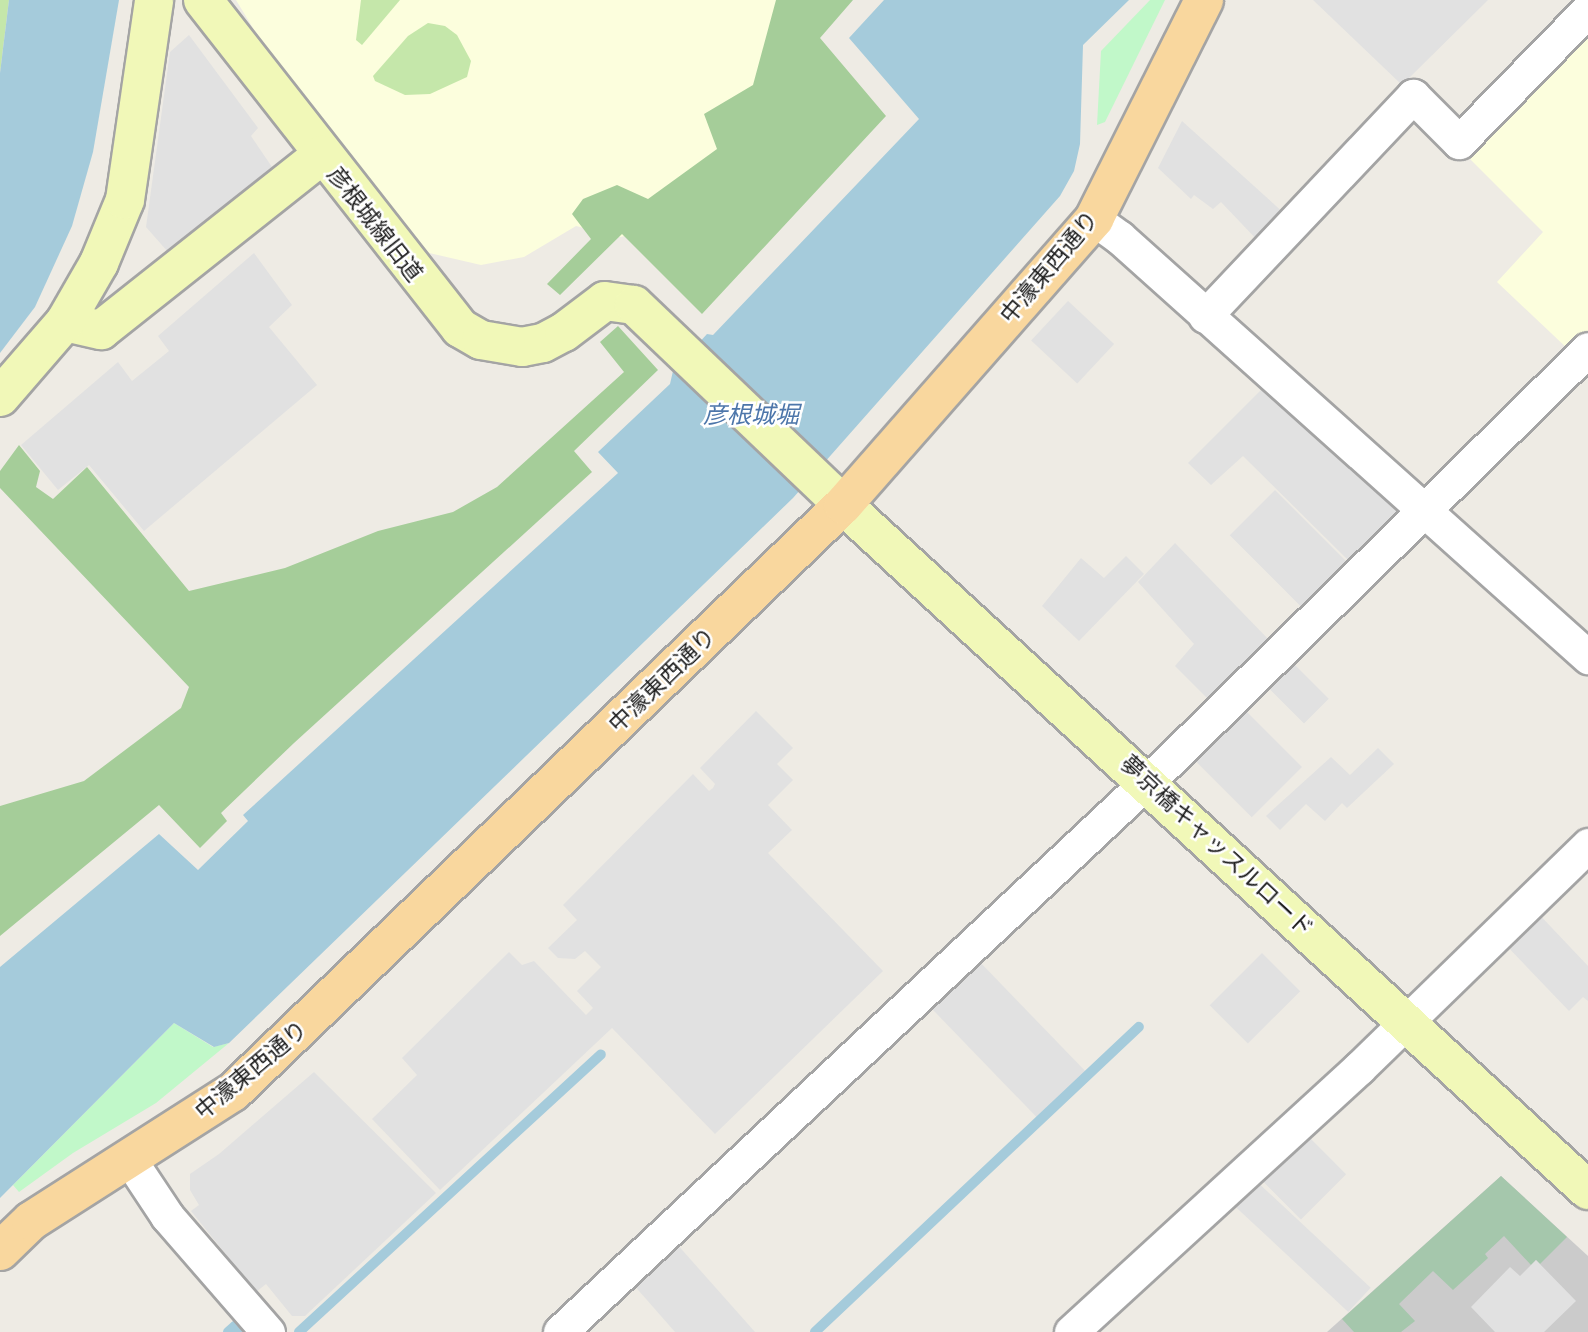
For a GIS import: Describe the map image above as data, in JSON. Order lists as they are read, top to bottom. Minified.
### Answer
{"streets":{"main road":["中濠東西通り"],"street":["彦根城線旧道","夢京橋キャッスルロード"]},"crossings":[["彦根城線旧道","中濠東西通り"],["彦根城線旧道","夢京橋キャッスルロード"],["中濠東西通り","夢京橋キャッスルロード"]],"water":["彦根城堀"]}
